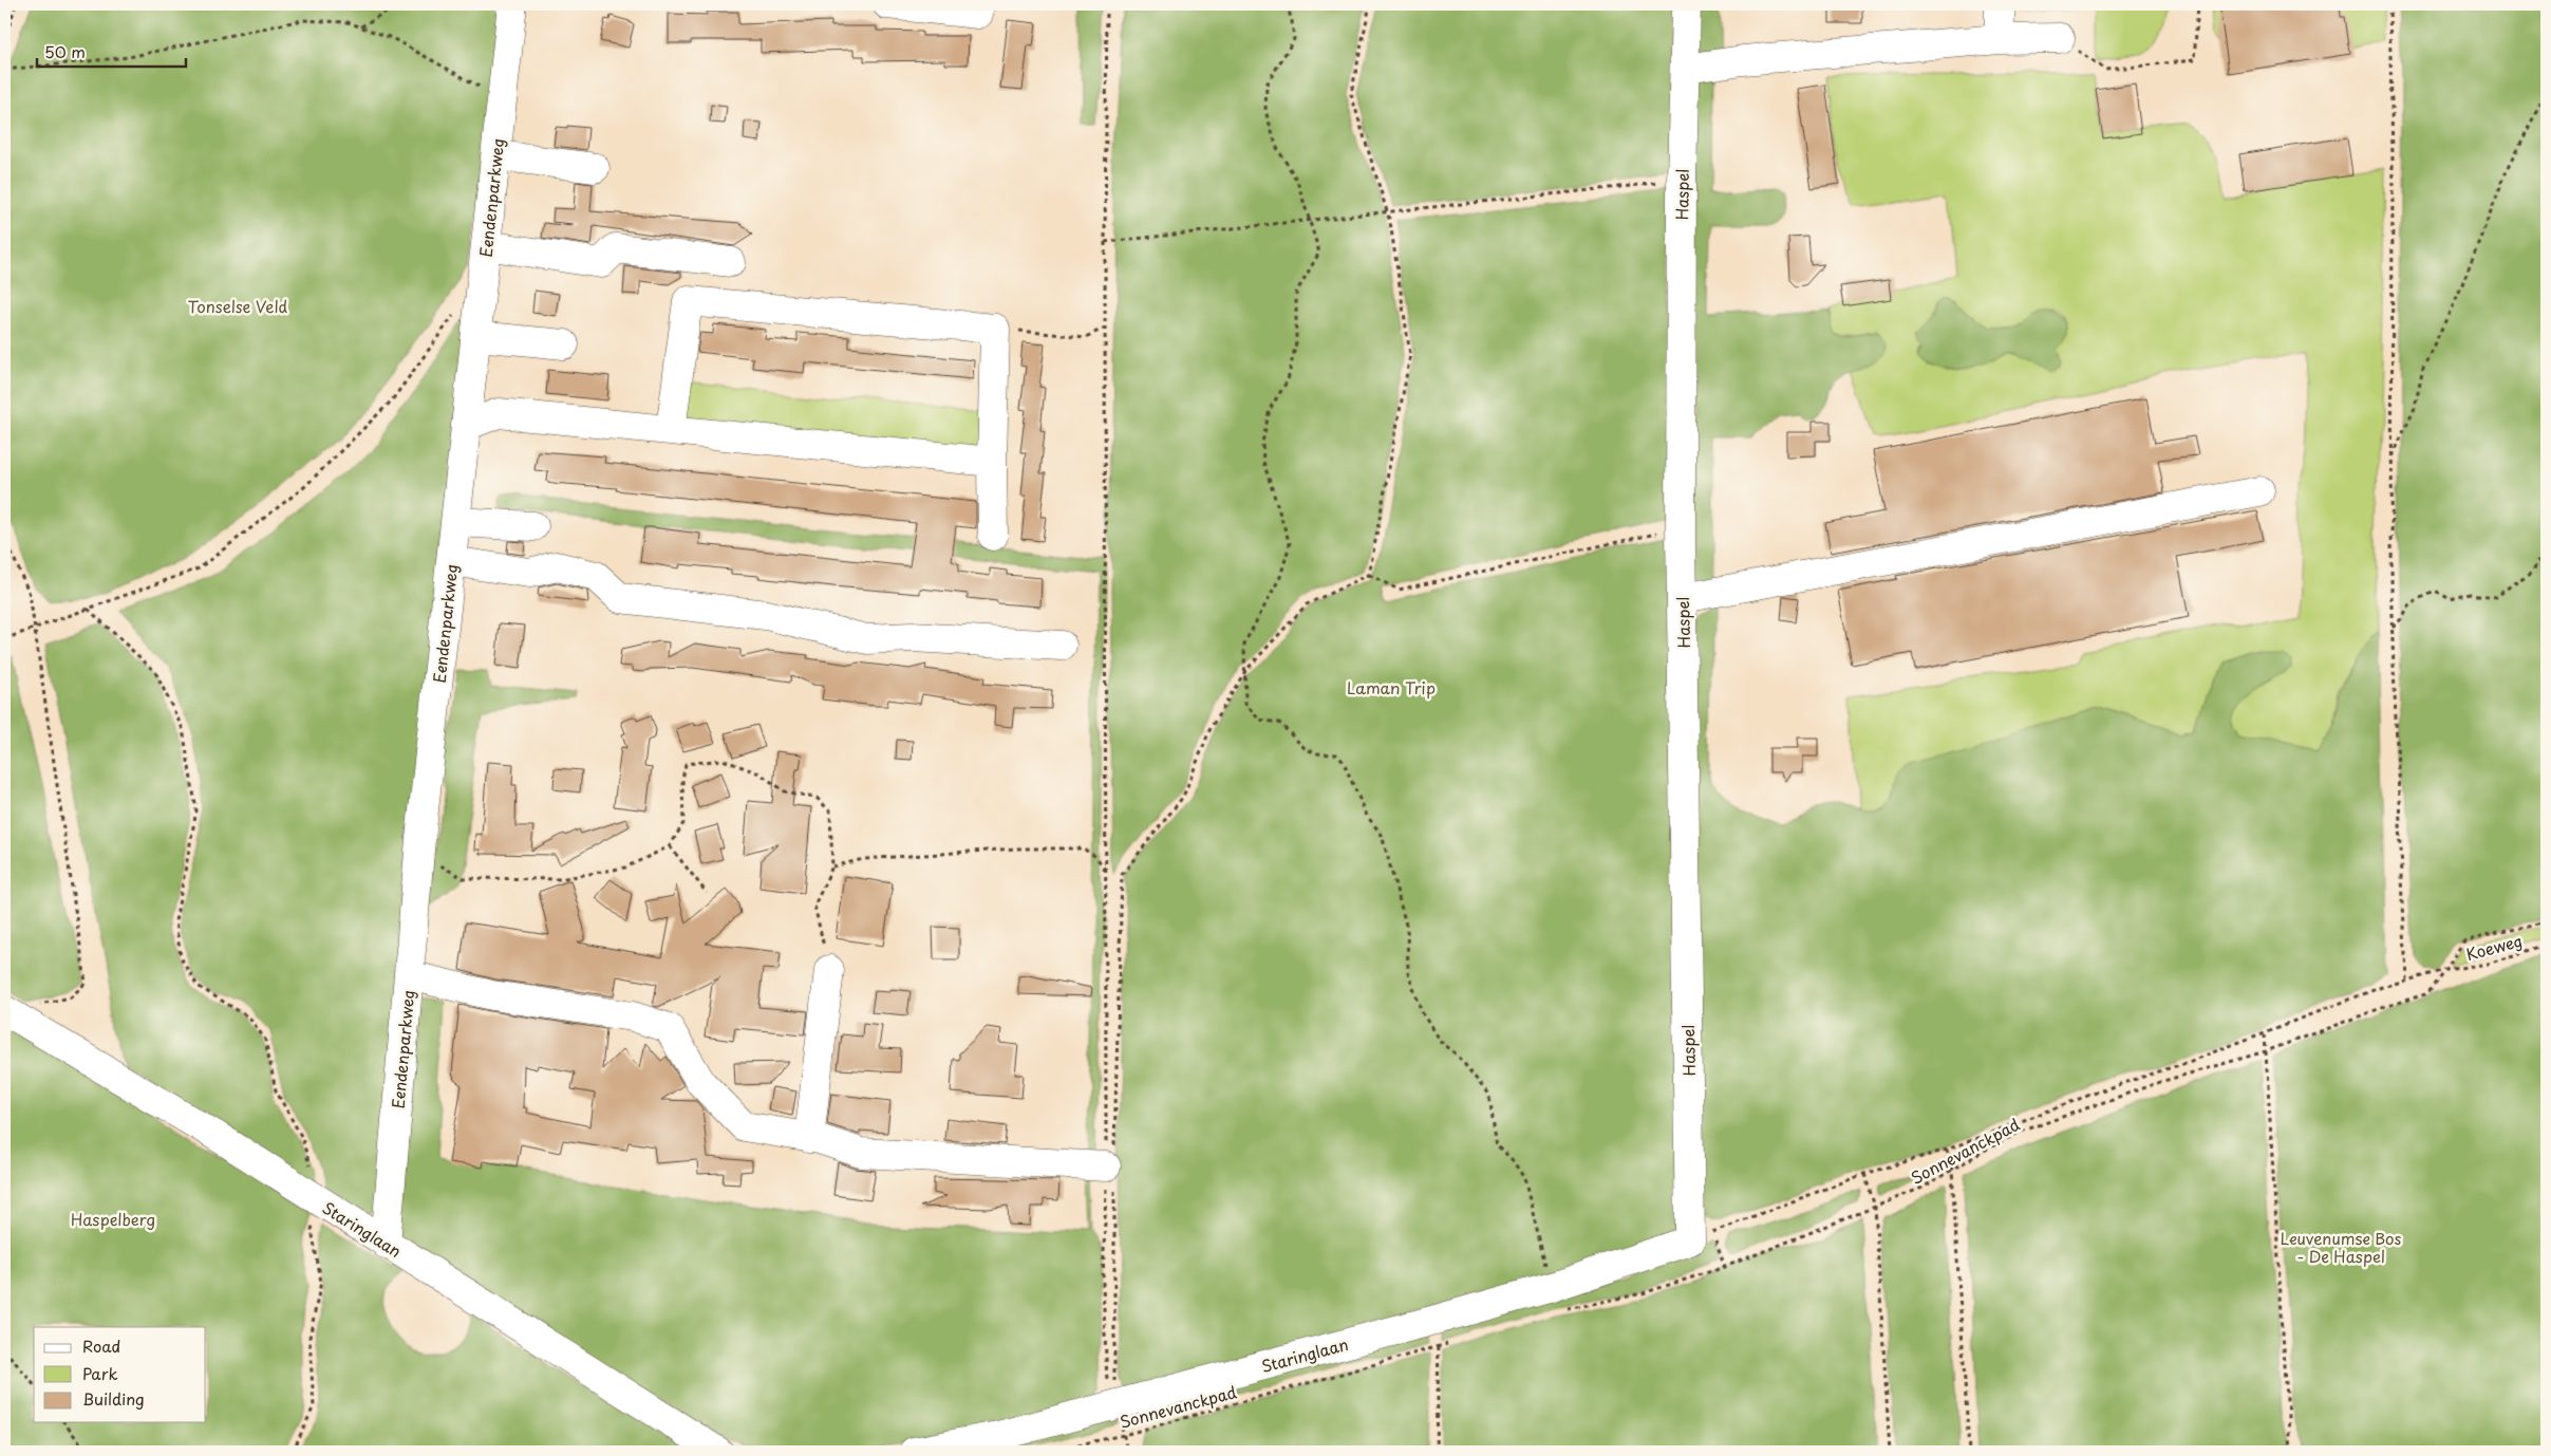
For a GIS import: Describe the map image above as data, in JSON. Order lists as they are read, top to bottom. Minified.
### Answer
{"streets":{"street":["Haspel","Eendenparkweg","Staringlaan"],"path":["Koeweg","Sonnevanckpad"]},"crossings":[["Haspel","Sonnevanckpad"],["Haspel","Staringlaan"],["Eendenparkweg","Staringlaan"],["Koeweg","Sonnevanckpad"],["Sonnevanckpad","Staringlaan"]],"parks":["Tonselse Veld","Laman Trip","Haspelberg","Leuvenumse Bos - De Haspel"],"legend":["Road","Park","Building"],"scale_bar":"50 m"}
